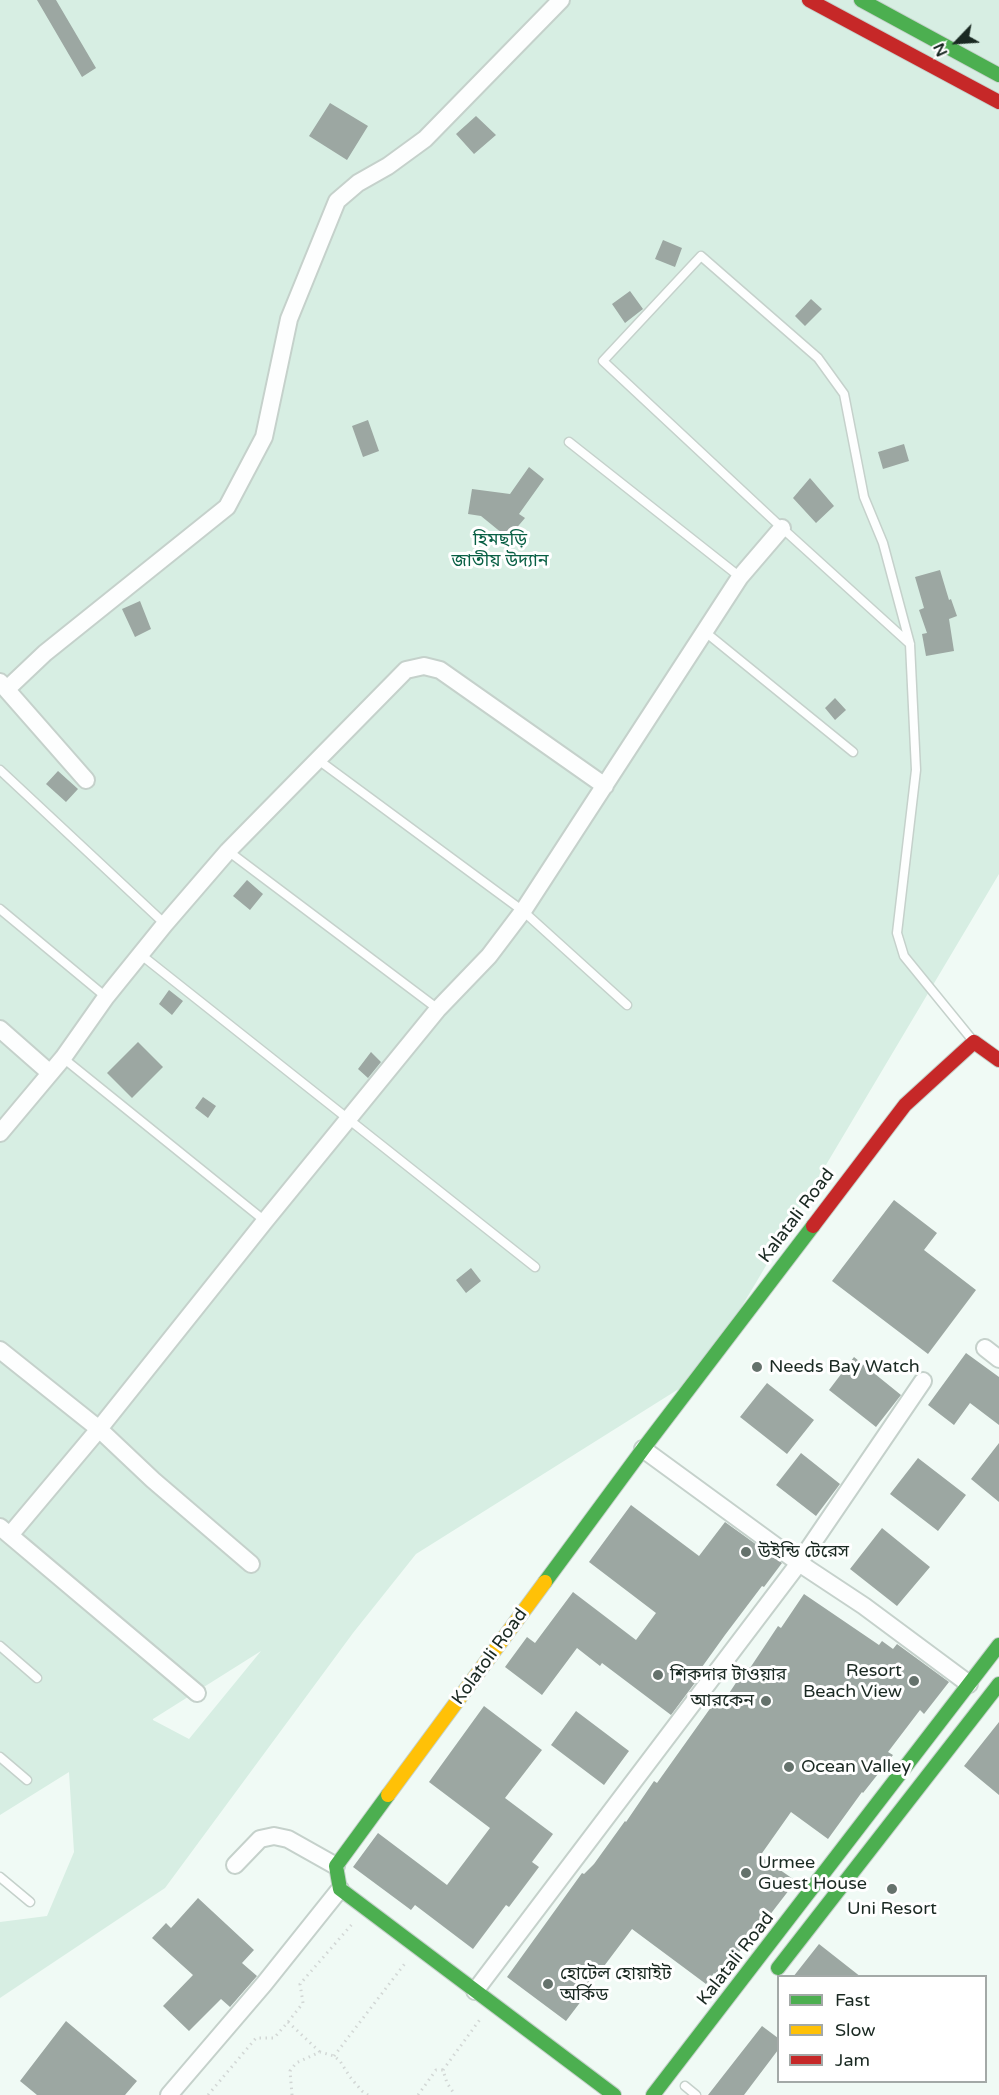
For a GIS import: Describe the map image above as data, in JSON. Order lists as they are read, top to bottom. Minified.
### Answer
{"streets":{"main road":["Kalatali Road","Kolatoli Road"]},"crossings":[["Kalatali Road","Kolatoli Road"]],"parks":["হিমছড়ি জাতীয় উদ্যান"],"places":["Needs Bay Watch","উইন্ডি টেরেস","শিকদার টাওয়ার","Resort Beach View","আরকেন","Ocean Valley","Urmee Guest House","Uni Resort","হোটেল হোয়াইট অর্কিড"],"legend":["Fast","Slow","Jam"],"north":"bottom left"}
